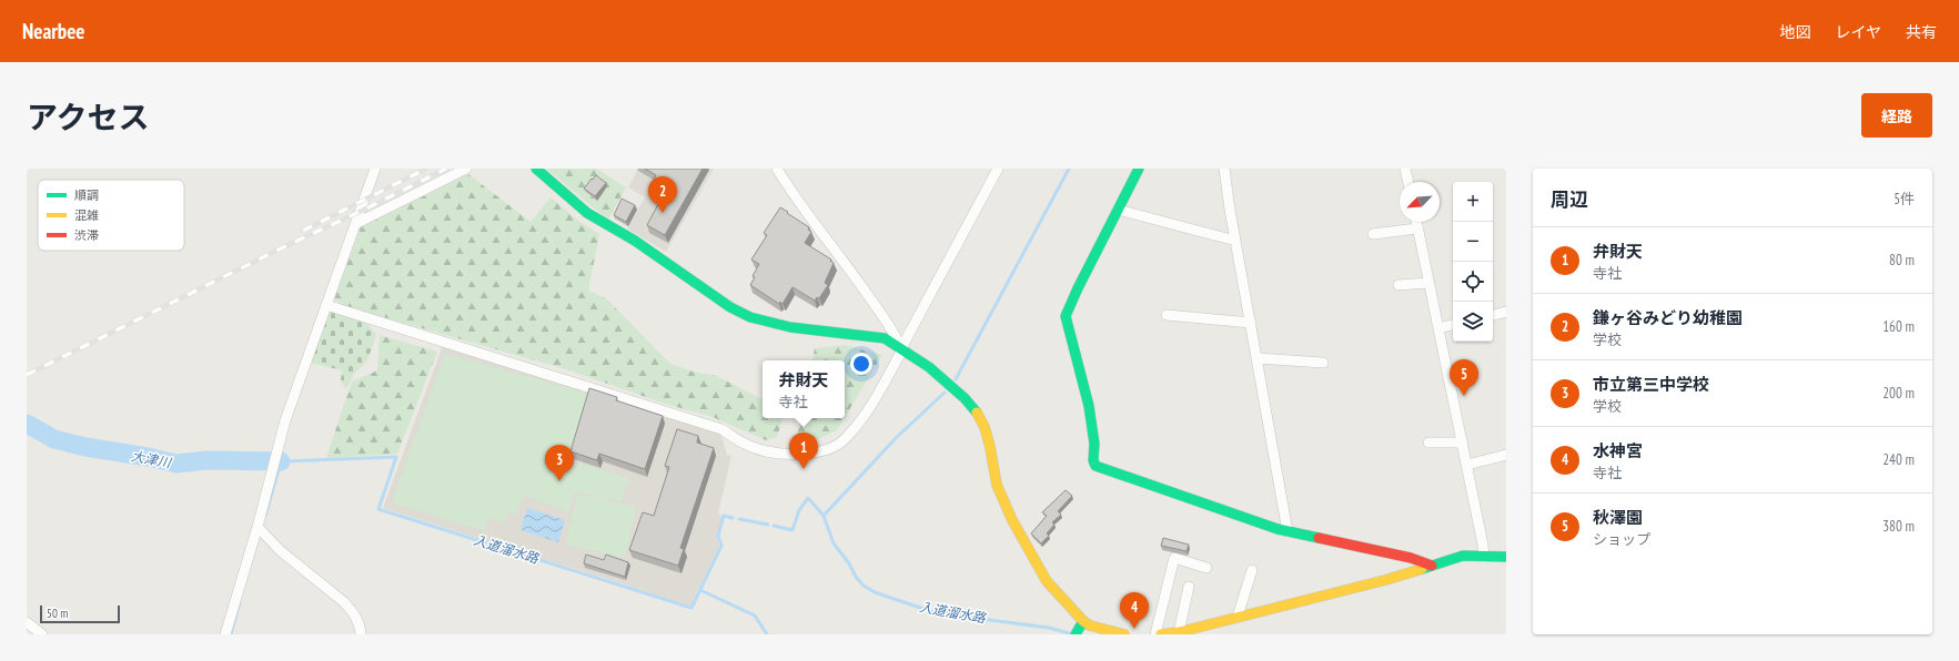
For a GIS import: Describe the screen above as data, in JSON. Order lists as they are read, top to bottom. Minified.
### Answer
{"water":["大津川","入道溜水路"],"legend":["順調","混雑","渋滞"],"scale_bar":"50 m","north":"bottom left","page":{"header":"Nearbee","nav":["地図","レイヤ","共有"],"title":"アクセス","buttons":"経路","heading":["周辺","5件"],"pins":["2","5","1","3","4"],"map_buttons":["+","−"],"list":[{"mark":"1","name":"弁財天","note":"寺社","value":"80 m"},{"mark":"2","name":"鎌ヶ谷みどり幼稚園","note":"学校","value":"160 m"},{"mark":"3","name":"市立第三中学校","note":"学校","value":"200 m"},{"mark":"4","name":"水神宮","note":"寺社","value":"240 m"},{"mark":"5","name":"秋澤園","note":"ショップ","value":"380 m"}],"popup":["弁財天","寺社"],"scale":"50 m"}}
